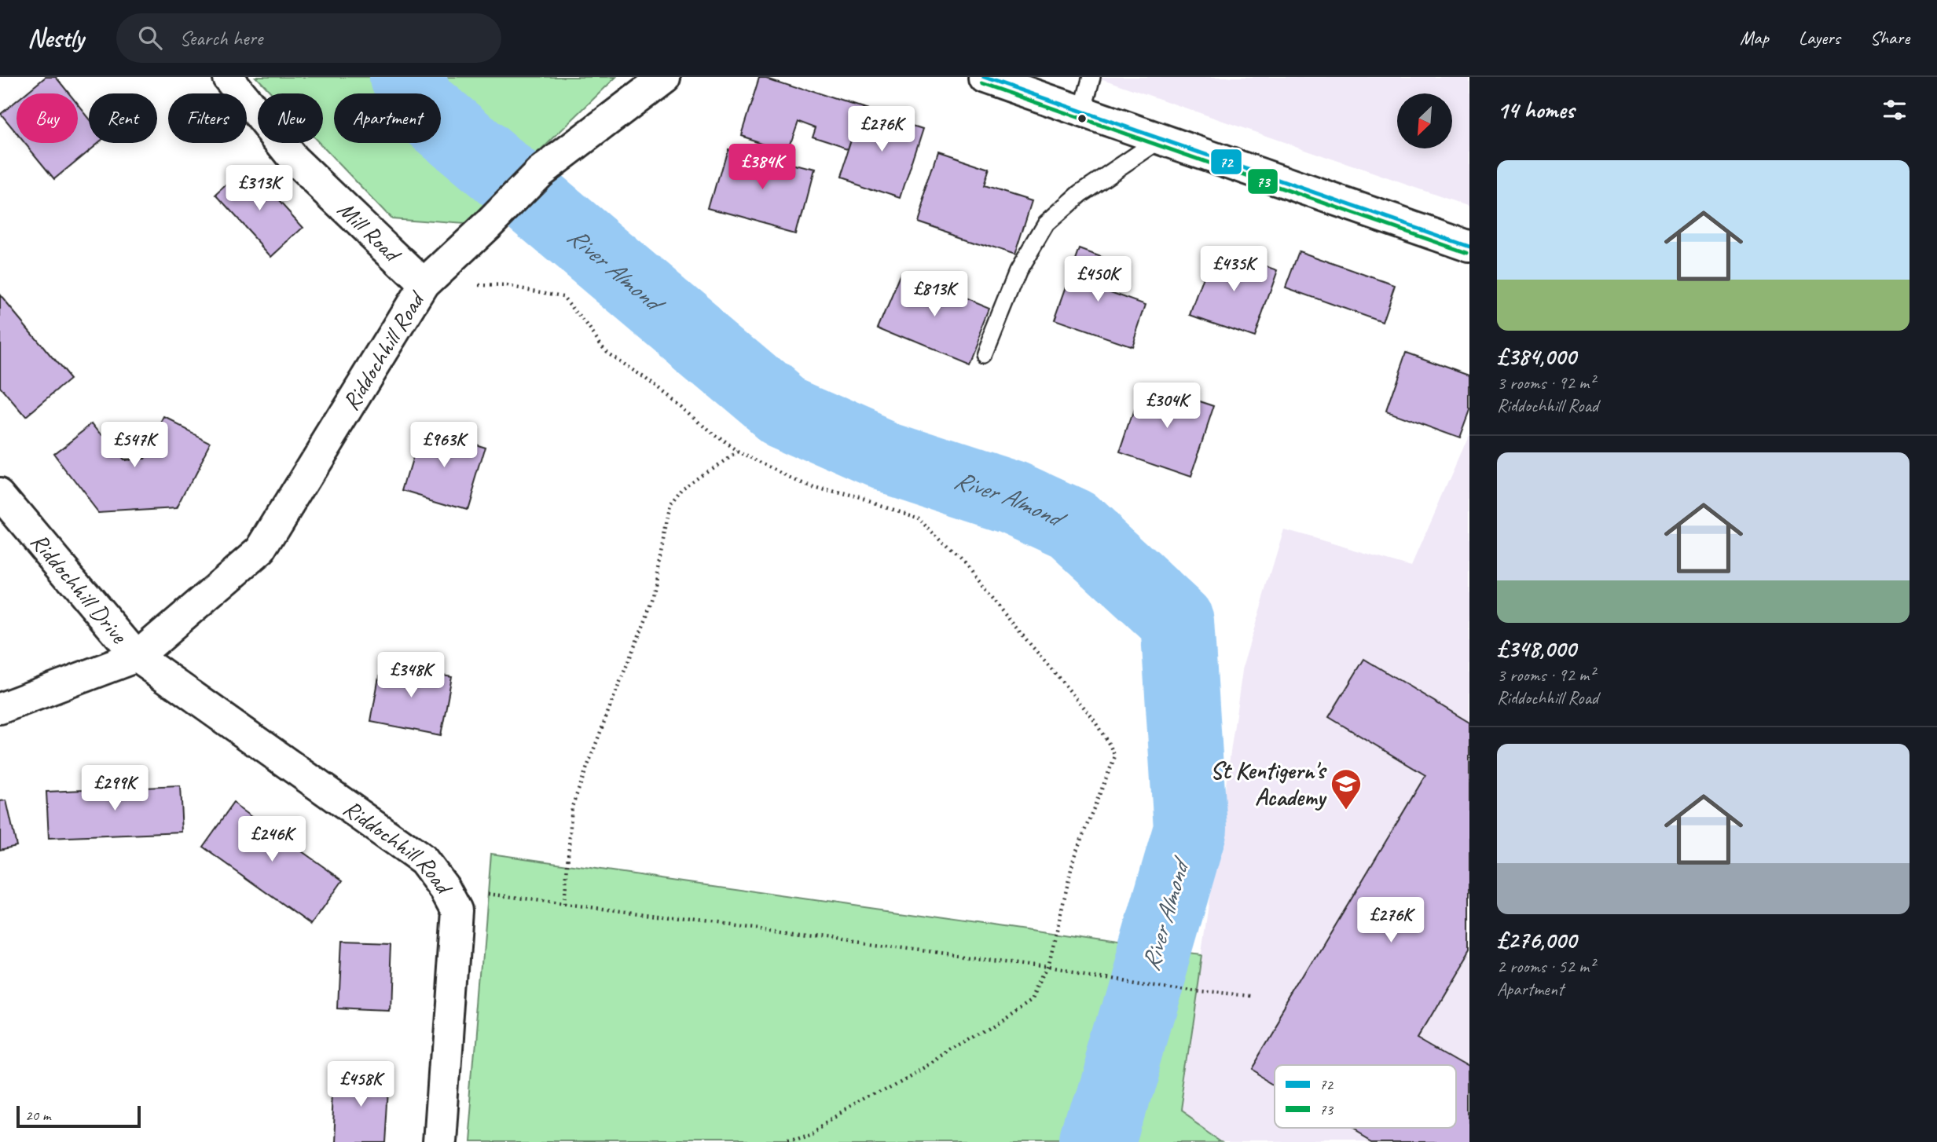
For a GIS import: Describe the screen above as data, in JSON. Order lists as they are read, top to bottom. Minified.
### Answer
{"streets":{"street":["Mill Road","Riddochhill Road","Riddochhill Drive"]},"crossings":[["Mill Road","Riddochhill Road"],["Riddochhill Road","Riddochhill Drive"]],"water":["River Almond"],"places":{"school or university":["St Kentigern's Academy"]},"lines":["transit line 72","transit line 73"],"legend":["72","73"],"scale_bar":"20 m","north":"bottom left","page":{"header":"Nestly","search":"Search here","nav":["Map","Layers","Share"],"heading":"14 homes","chip":["Buy","Rent","Filters","New","Apartment"],"price":["£276K","£384K","£313K","£435K","£450K","£813K","£304K","£547K","£963K","£348K","£299K","£246K","£276K","£458K"],"list":[{"name":"£384,000","note":"3 rooms · 92 m² · Riddochhill Road"},{"name":"£348,000","note":"3 rooms · 92 m² · Riddochhill Road"},{"name":"£276,000","note":"2 rooms · 52 m² · Apartment"}],"scale":"20 m"}}
